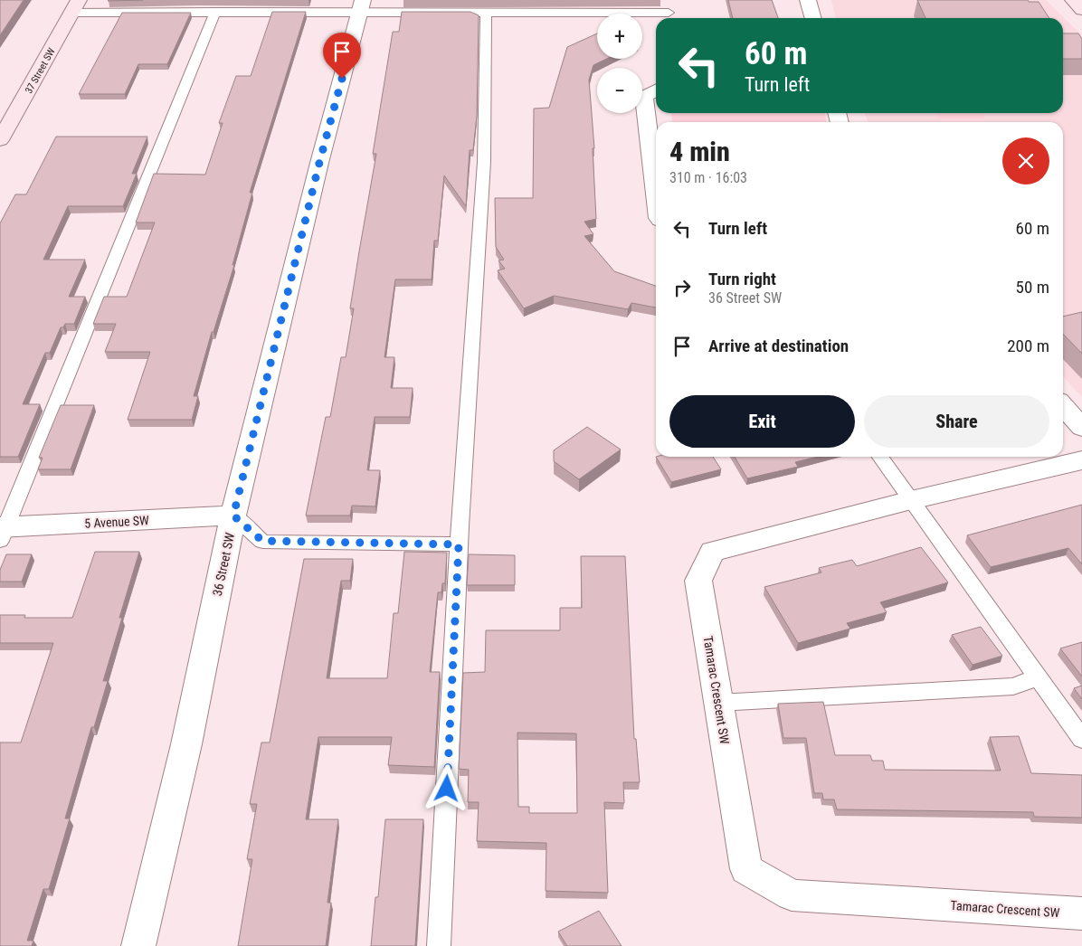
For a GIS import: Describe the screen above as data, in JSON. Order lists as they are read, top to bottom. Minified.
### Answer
{"streets":{"street":["37 Street SW","5 Avenue SW","36 Street SW","Tamarac Crescent SW"]},"crossings":[["5 Avenue SW","36 Street SW"]],"page":{"map_buttons":["+","−"],"turn":["60 m","Turn left"],"heading":["4 min","310 m · 16:03"],"list":[{"name":"Turn left","value":"60 m"},{"name":"Turn right","note":"36 Street SW","value":"50 m"},{"name":"Arrive at destination","value":"200 m"}],"buttons":["Exit","Share"]}}
